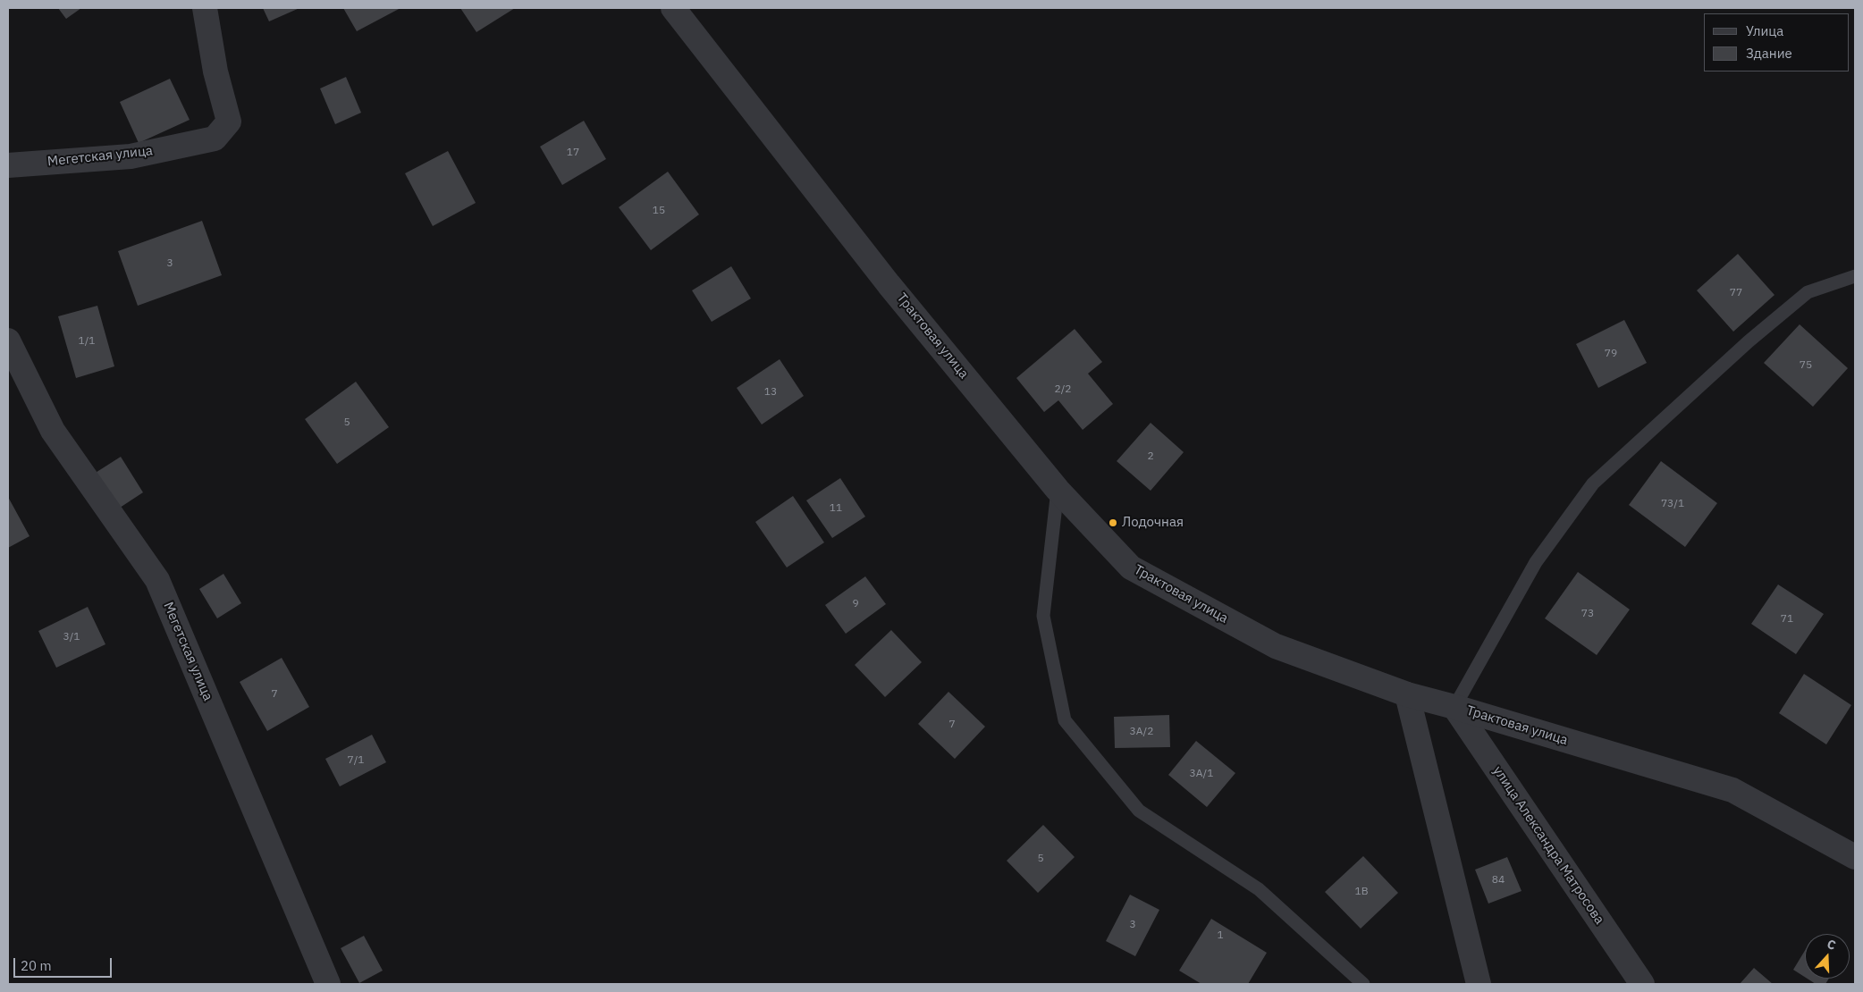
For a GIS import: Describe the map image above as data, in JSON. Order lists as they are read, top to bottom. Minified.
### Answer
{"streets":{"street":["Мегетская улица","Трактовая улица","улица Александра Матросова"]},"crossings":[["Трактовая улица","улица Александра Матросова"]],"places":["Лодочная"],"house_numbers":["17","15","3","77","1/1","79","75","2/2","13","5","2","73/1","11","9","73","71","3/1","7","7","3А/2","7/1","3А/1","5","84","1В","3","1"],"legend":["Улица","Здание"],"scale_bar":"20 m","north":"top"}
